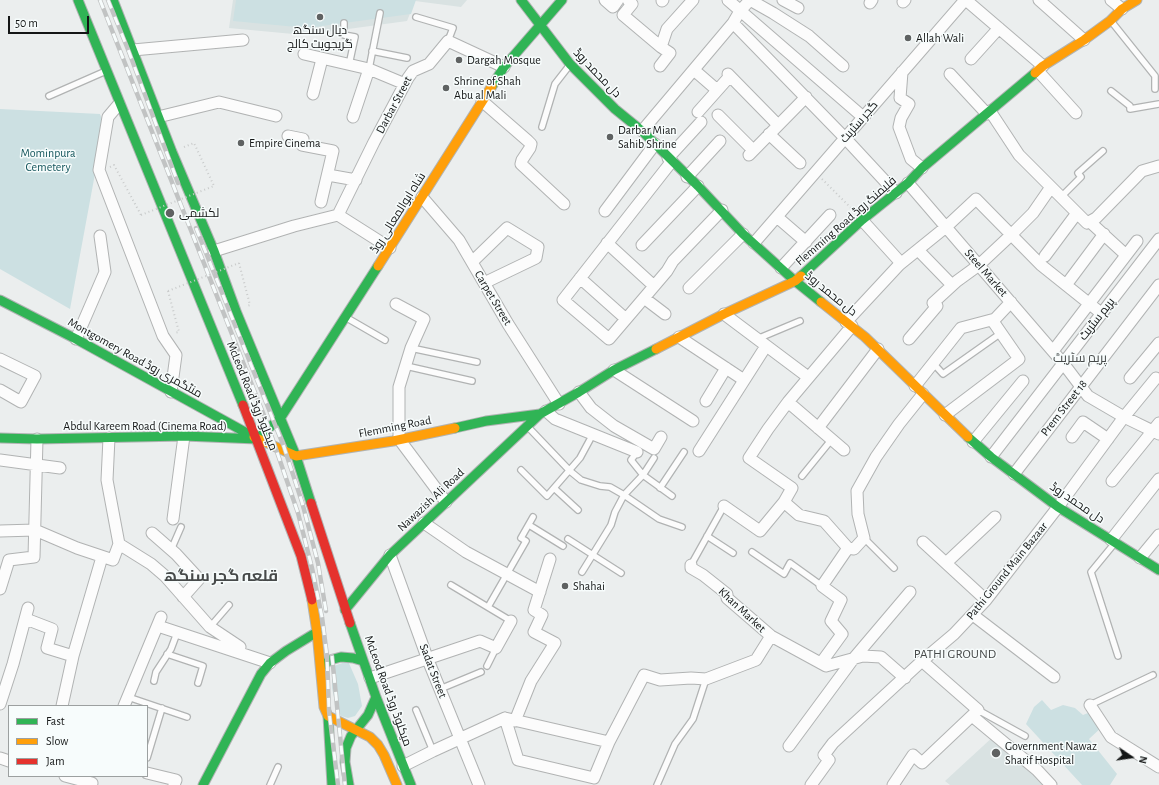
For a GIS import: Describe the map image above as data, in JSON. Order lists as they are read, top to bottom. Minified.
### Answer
{"streets":{"street":["دل محمد روڈ","Darbar Street","گجر سٹریٹ","شاہ ابوالمعالی روڈ","Flemming Road فلیمنگ روڈ","Steel Market","Carpet Street","پریم سٹریٹ","Montgomery Road منٹگمری روڈ","McLeod Road میکلوڈ روڈ","Prem Street 18","Abdul Kareem Road (Cinema Road)","Flemming Road","Nawazish Ali Road","Pathi Ground Main Bazaar","Khan Market","Sadat Street"]},"crossings":[["دل محمد روڈ","گجر سٹریٹ"],["دل محمد روڈ","شاہ ابوالمعالی روڈ"],["دل محمد روڈ","Flemming Road فلیمنگ روڈ"],["دل محمد روڈ","پریم سٹریٹ"],["دل محمد روڈ","Prem Street 18"],["دل محمد روڈ","Pathi Ground Main Bazaar"],["شاہ ابوالمعالی روڈ","Carpet Street"],["شاہ ابوالمعالی روڈ","McLeod Road میکلوڈ روڈ"],["Flemming Road فلیمنگ روڈ","Steel Market"],["Flemming Road فلیمنگ روڈ","Carpet Street"],["Flemming Road فلیمنگ روڈ","Flemming Road"],["Flemming Road فلیمنگ روڈ","Nawazish Ali Road"],["Steel Market","پریم سٹریٹ"],["Steel Market","Prem Street 18"],["Steel Market","Pathi Ground Main Bazaar"],["Montgomery Road منٹگمری روڈ","McLeod Road میکلوڈ روڈ"],["Montgomery Road منٹگمری روڈ","Abdul Kareem Road (Cinema Road)"],["McLeod Road میکلوڈ روڈ","Abdul Kareem Road (Cinema Road)"],["McLeod Road میکلوڈ روڈ","Flemming Road"],["McLeod Road میکلوڈ روڈ","Nawazish Ali Road"],["Flemming Road","Nawazish Ali Road"],["Nawazish Ali Road","Sadat Street"]],"districts":["پریم سٹریٹ","قلعہ گجر سنگھ","PATHI GROUND"],"parks":["Mominpura Cemetery"],"places":["دیال سنگھ گریجویٹ کالج","Allah Wali","Dargah Mosque","Shrine of Shah Abu al Mali","Darbar Mian Sahib Shrine","Empire Cinema","لکشمی","Shahai","Government Nawaz Sharif Hospital"],"legend":["Fast","Slow","Jam"],"scale_bar":"50 m","north":"right"}
